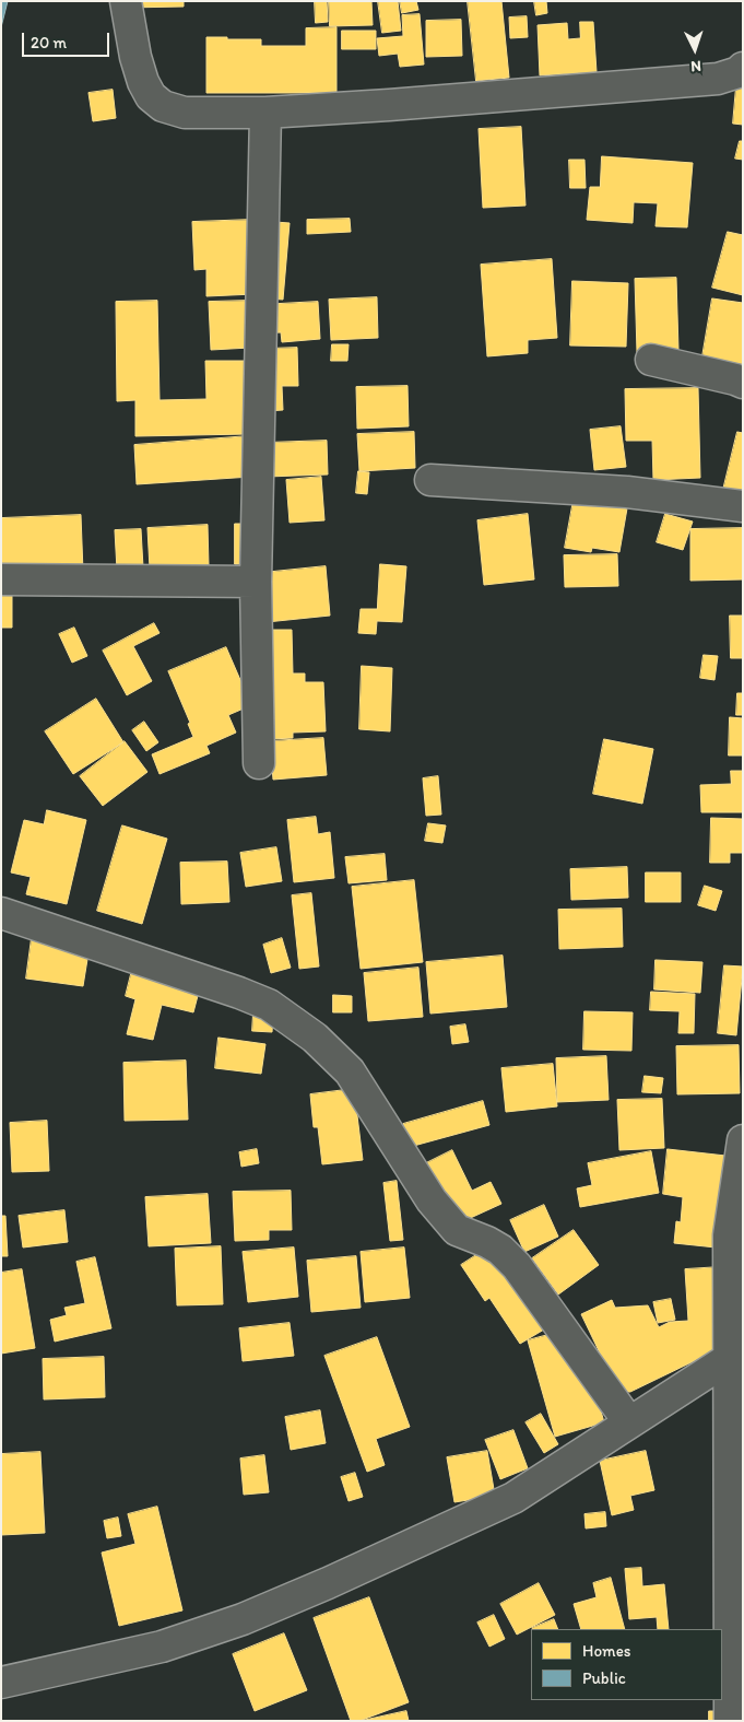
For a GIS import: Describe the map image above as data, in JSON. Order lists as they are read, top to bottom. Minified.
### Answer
{"legend":["Homes","Public"],"scale_bar":"20 m","north":"bottom"}
